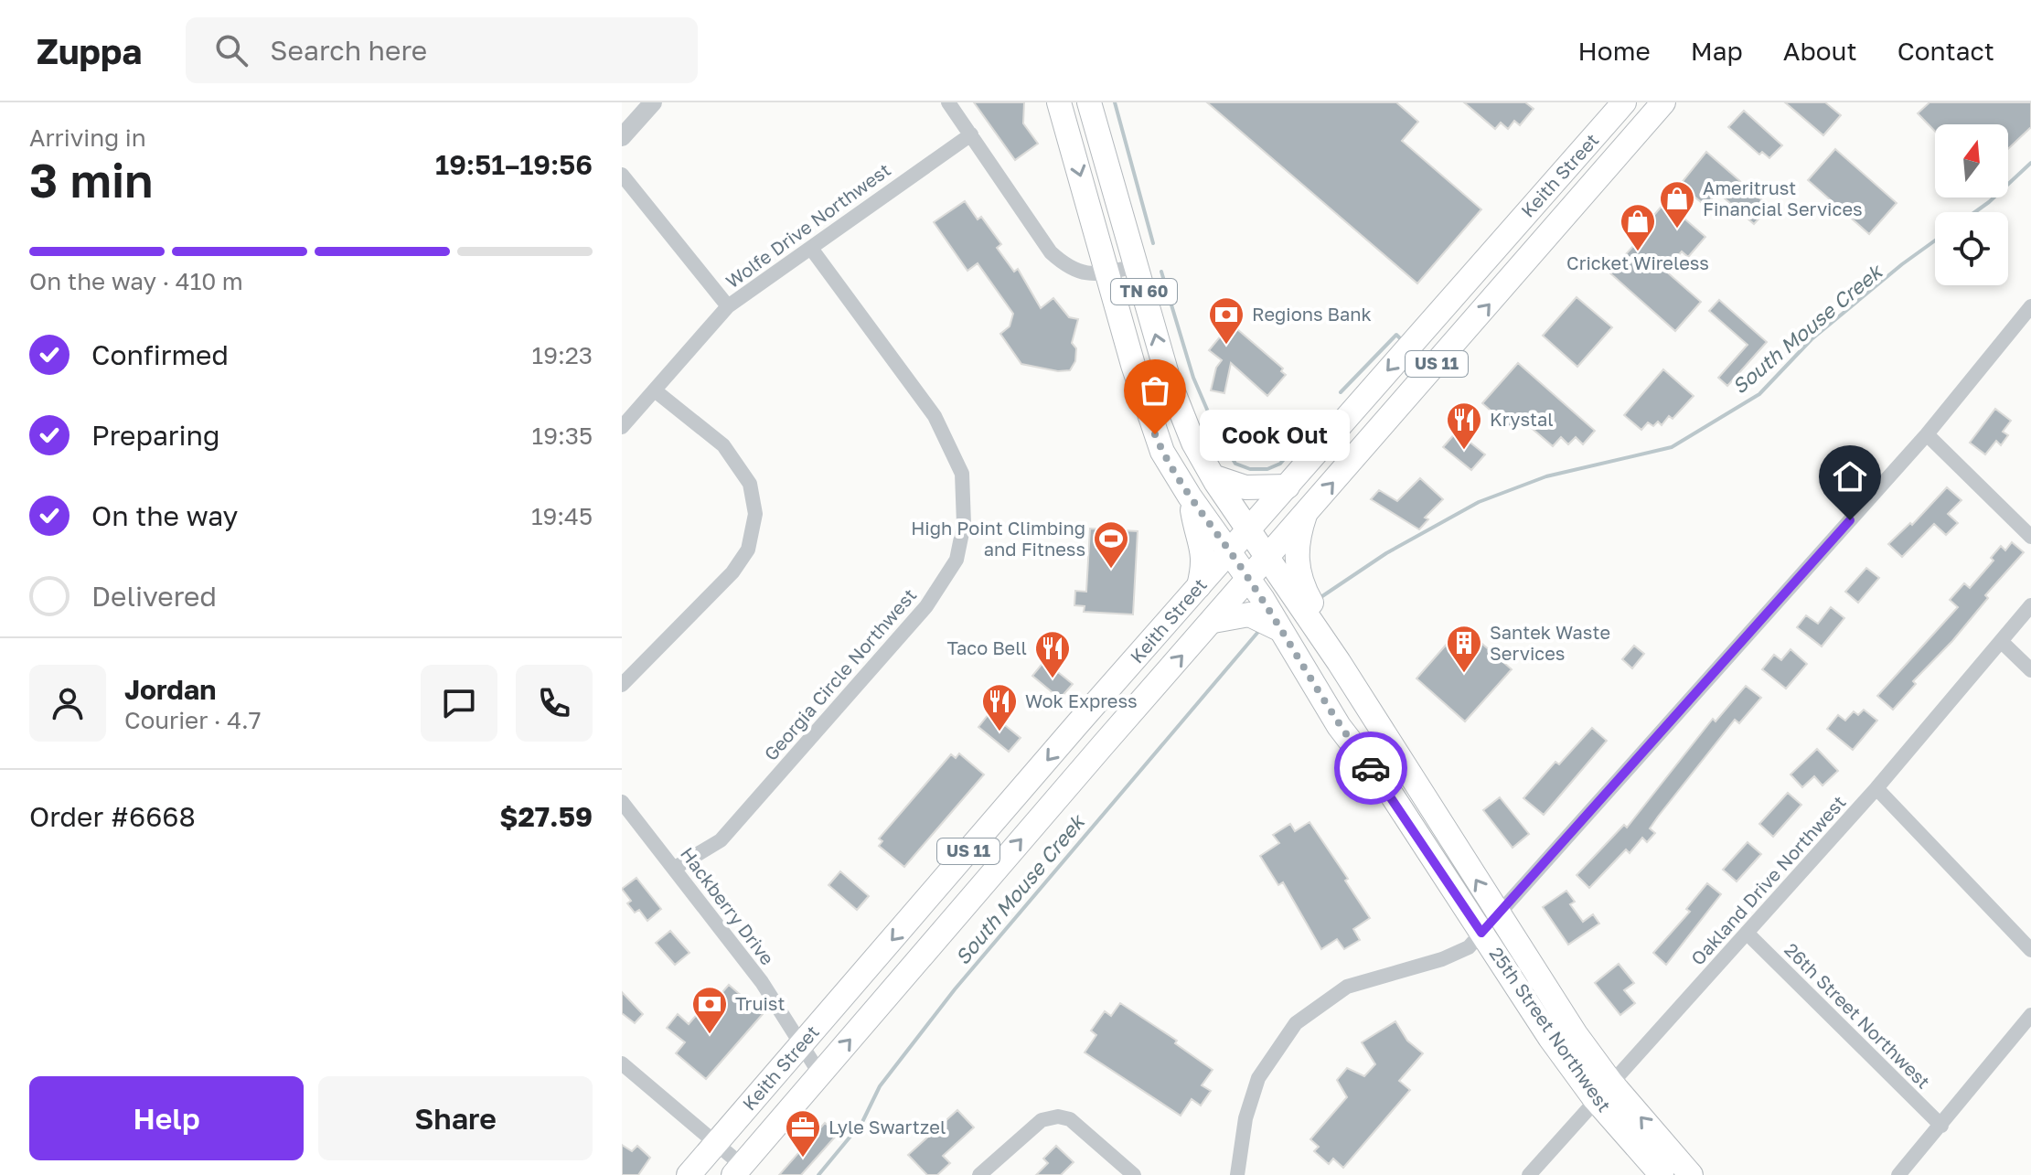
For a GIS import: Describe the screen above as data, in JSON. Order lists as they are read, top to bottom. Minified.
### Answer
{"streets":{"main road":["Keith Street","TN 60","US 11","25th Street Northwest"],"street":["Wolfe Drive Northwest","Georgia Circle Northwest","Oakland Drive Northwest","Hackberry Drive","26th Street Northwest"]},"crossings":[["Keith Street","Hackberry Drive"],["Keith Street","25th Street Northwest"],["Wolfe Drive Northwest","Georgia Circle Northwest"],["Georgia Circle Northwest","Hackberry Drive"],["Oakland Drive Northwest","26th Street Northwest"],["Oakland Drive Northwest","25th Street Northwest"]],"water":["South Mouse Creek"],"places":{"shop":["Ameritrust Financial Services","Cricket Wireless"],"bank":["Regions Bank","Truist"],"other":["Cook Out"],"restaurant":["Krystal","Taco Bell","Wok Express"],"sports":["High Point Climbing and Fitness"],"building":["Santek Waste Services"],"office":["Lyle Swartzel"]},"north":"top","page":{"header":"Zuppa","search":"Search here","nav":["Home","Map","About","Contact"],"heading":["3 min","Arriving in","19:51–19:56"],"panel":["Jordan","Courier · 4.7","Order #6668","$27.59"],"bar":"On the way · 410 m","list":[["Confirmed","19:23"],["Preparing","19:35"],["On the way","19:45"],"Delivered"],"bubble":"Cook Out","buttons":["Help","Share"]}}
